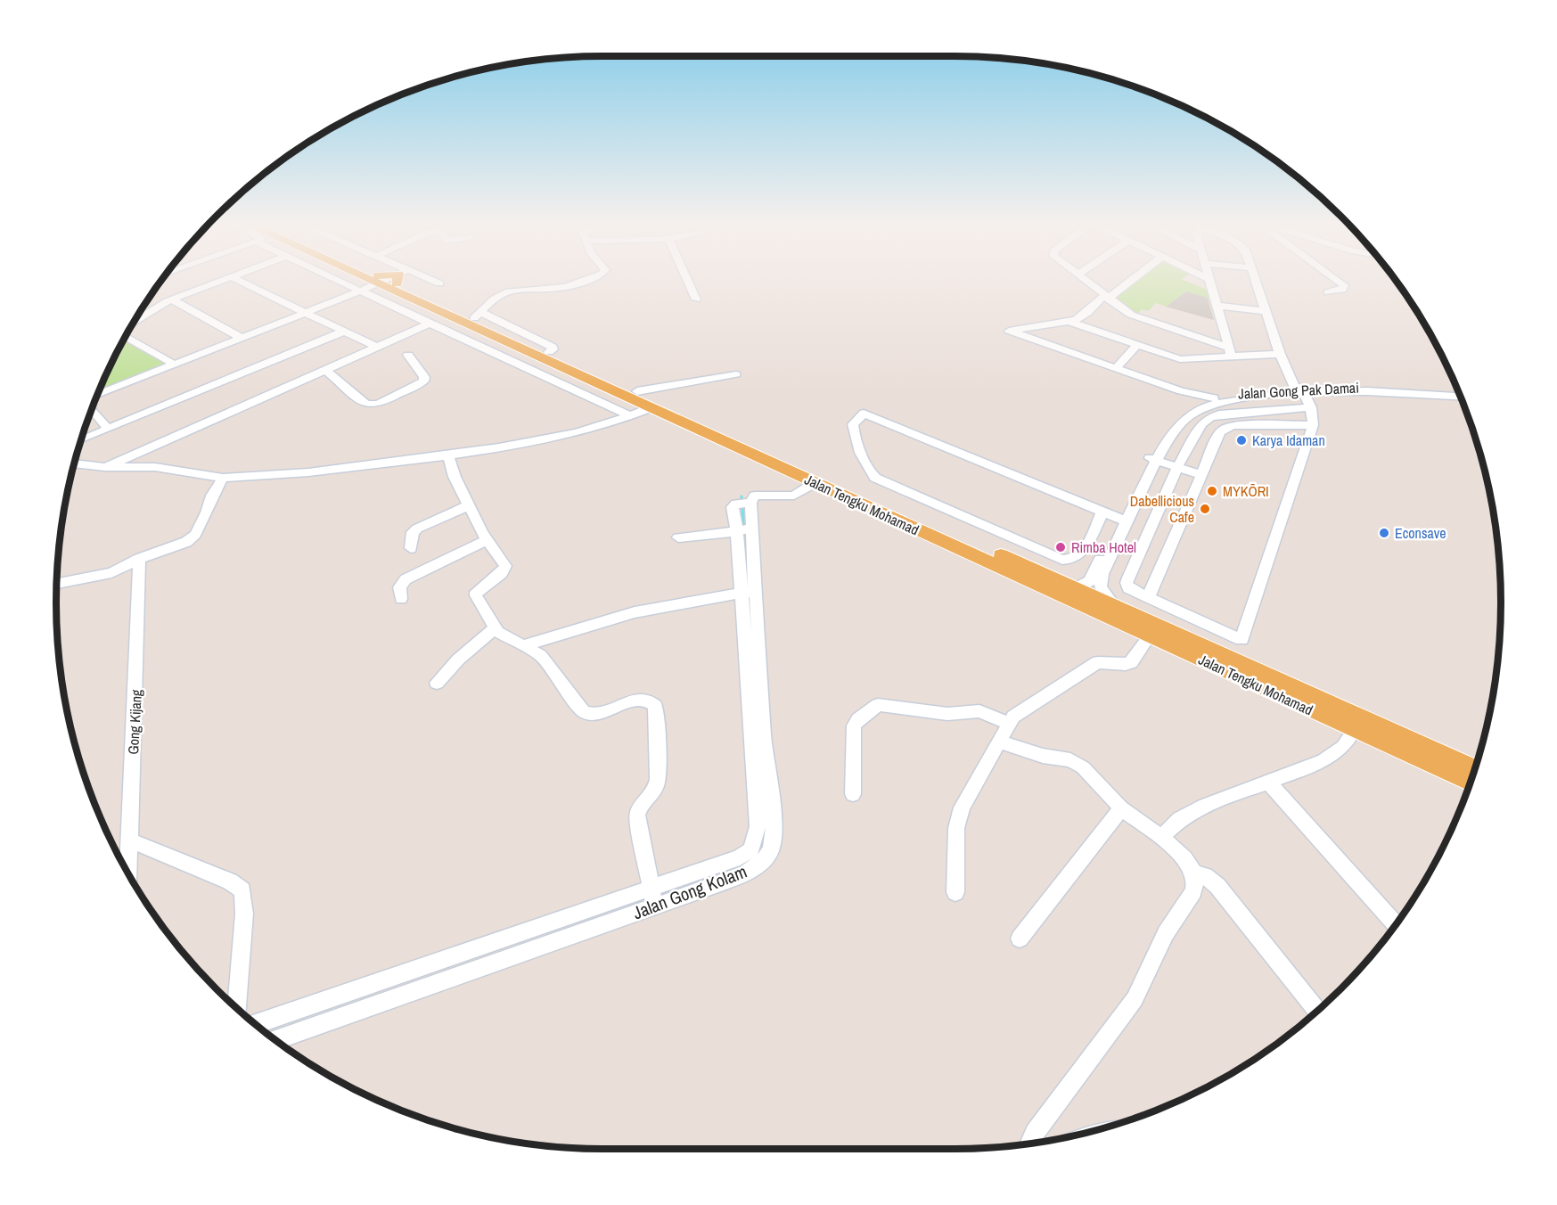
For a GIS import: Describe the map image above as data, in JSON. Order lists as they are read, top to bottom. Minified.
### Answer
{"streets":{"main road":["Jalan Tengku Mohamad"],"street":["Jalan Gong Pak Damai","Gong Kijang"]},"crossings":[["Jalan Gong Pak Damai","Jalan Tengku Mohamad"]],"places":["Karya Idaman","MYKŌRI","Dabellicious Cafe","Econsave","Rimba Hotel"]}
